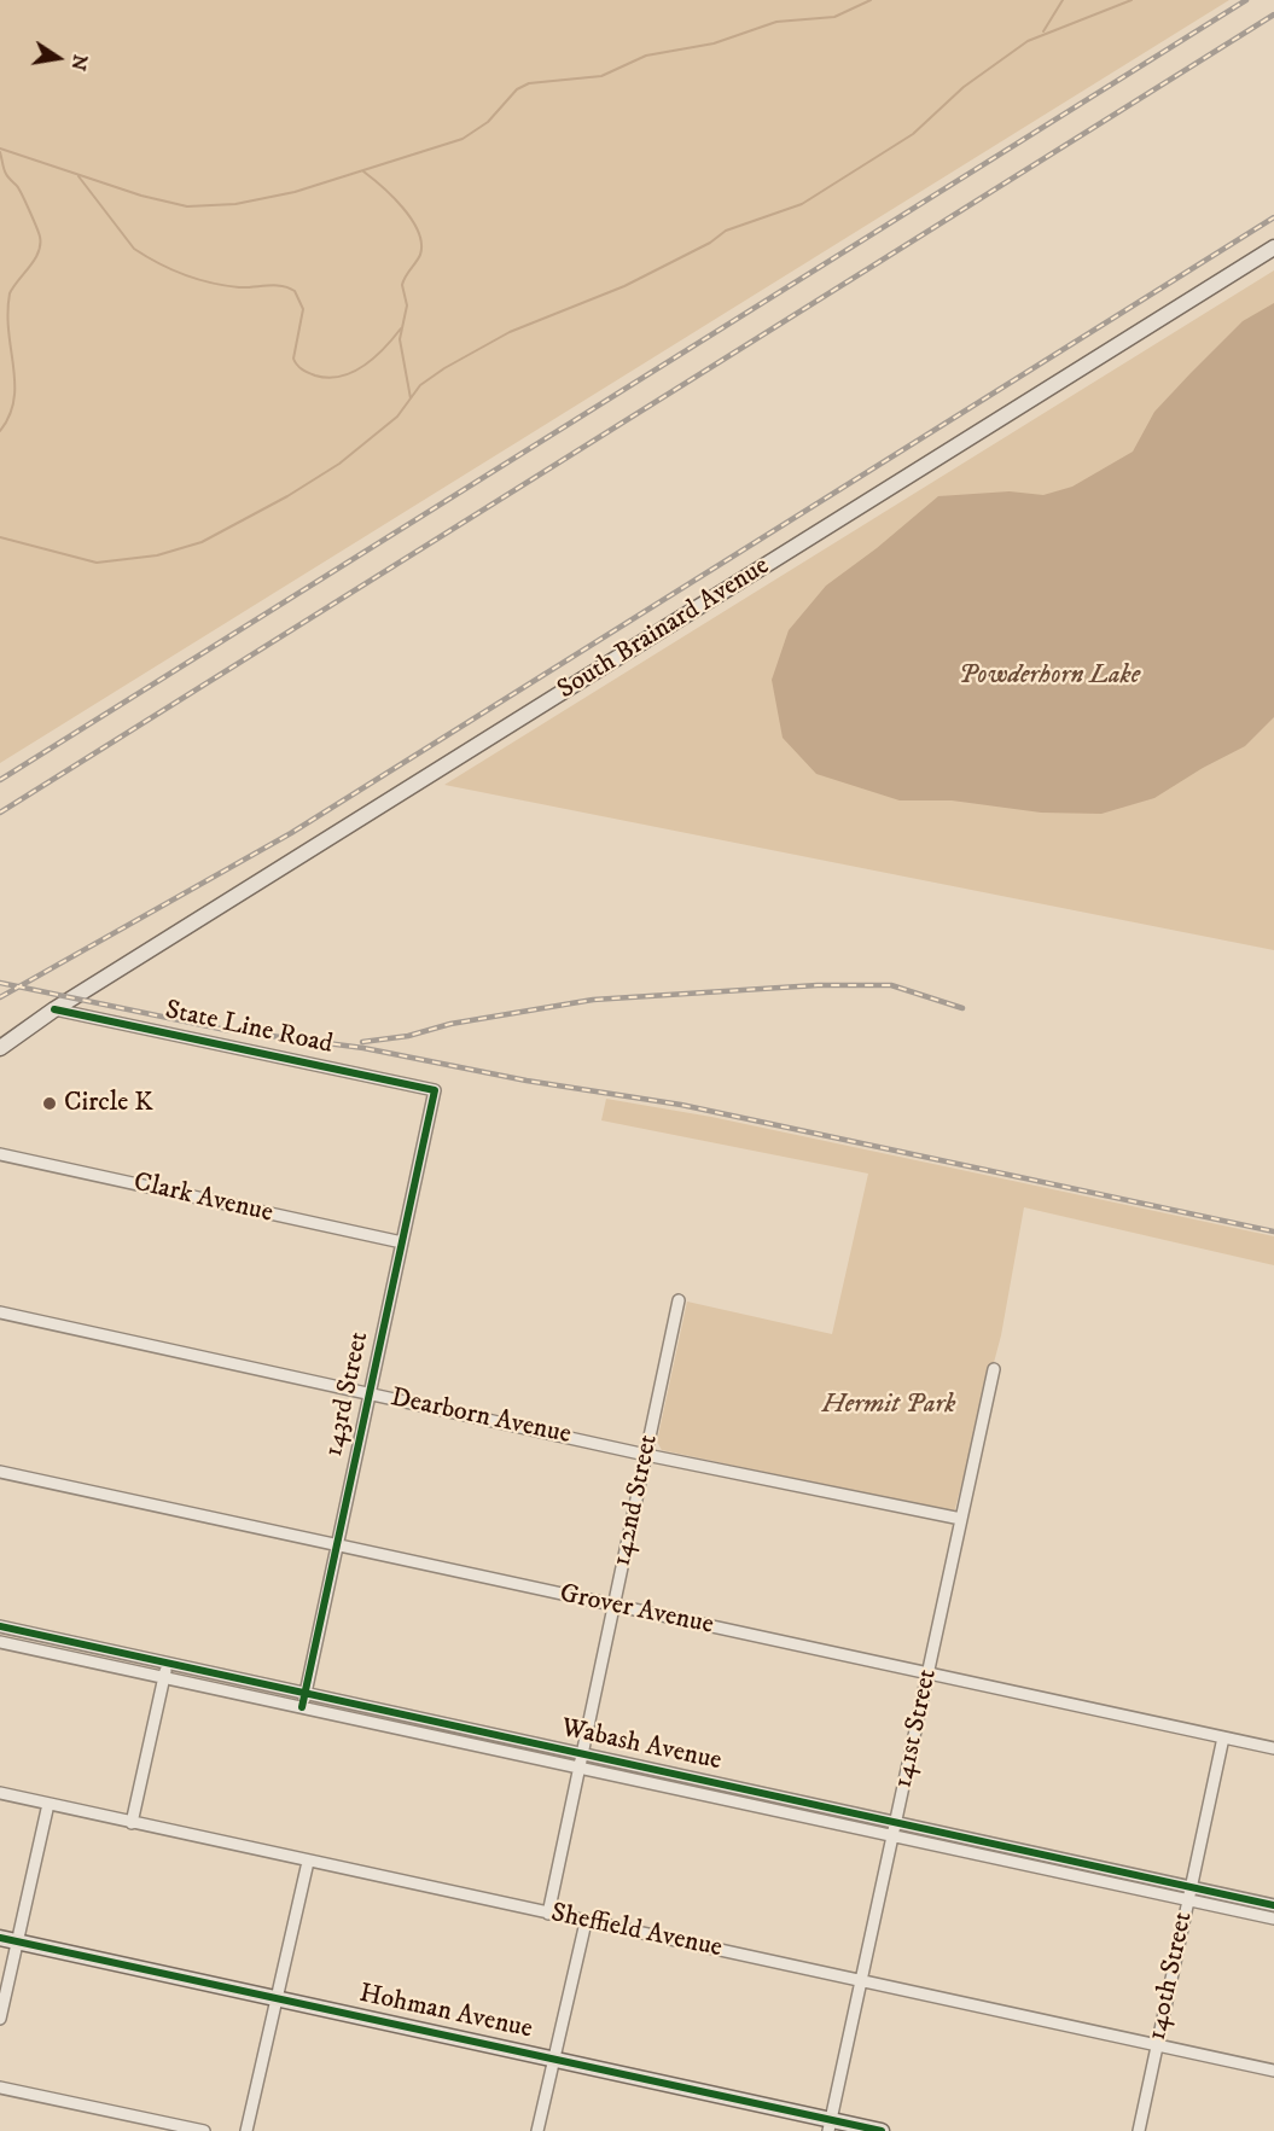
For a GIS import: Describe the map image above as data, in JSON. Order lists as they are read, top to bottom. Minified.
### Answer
{"streets":{"main road":["South Brainard Avenue","Hohman Avenue"],"street":["State Line Road","Clark Avenue","143rd Street","Dearborn Avenue","142nd Street","Grover Avenue","141st Street","Wabash Avenue","Sheffield Avenue","140th Street"]},"crossings":[["South Brainard Avenue","State Line Road"],["State Line Road","143rd Street"],["Clark Avenue","143rd Street"],["143rd Street","Dearborn Avenue"],["143rd Street","Grover Avenue"],["143rd Street","Wabash Avenue"],["Dearborn Avenue","142nd Street"],["Dearborn Avenue","141st Street"],["142nd Street","Grover Avenue"],["142nd Street","Wabash Avenue"],["142nd Street","Sheffield Avenue"],["Grover Avenue","141st Street"],["Grover Avenue","140th Street"],["141st Street","Wabash Avenue"],["141st Street","Sheffield Avenue"],["141st Street","Hohman Avenue"],["Wabash Avenue","140th Street"],["Sheffield Avenue","140th Street"]],"parks":["Powderhorn Lake","Hermit Park"],"places":["Circle K"],"north":"right"}
